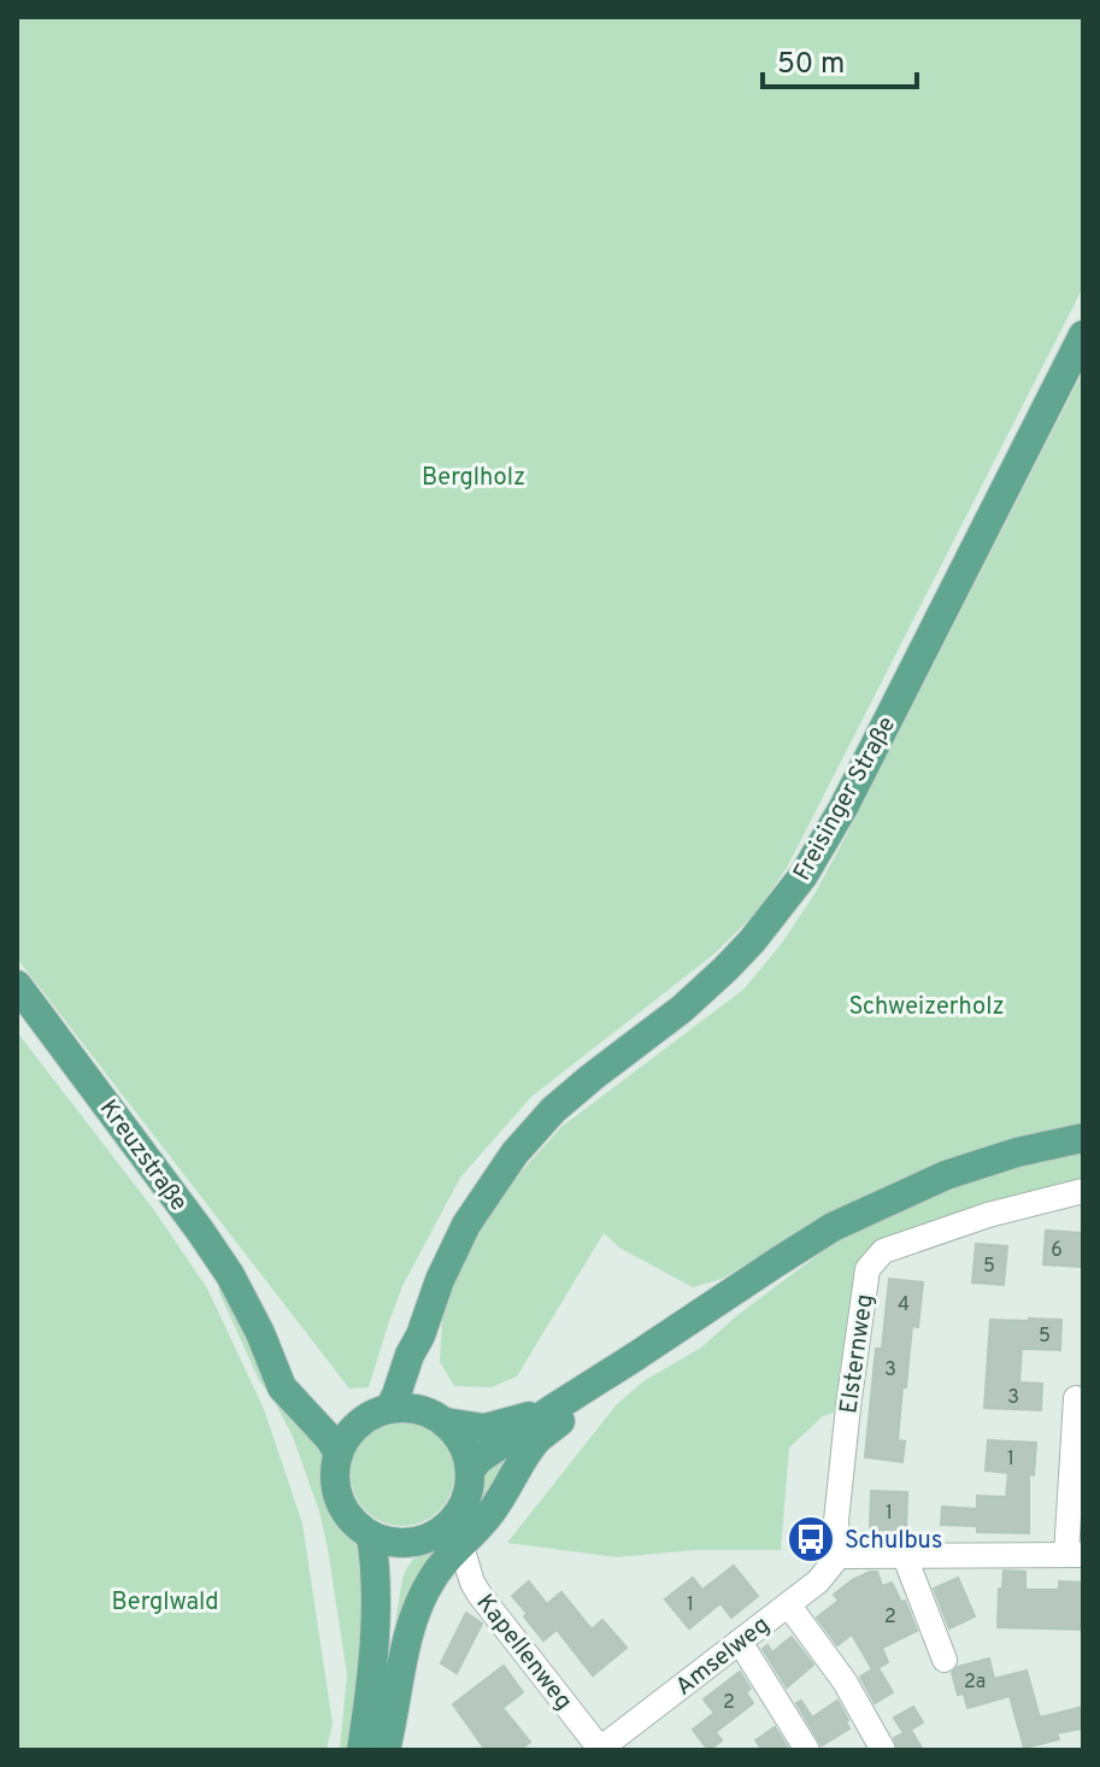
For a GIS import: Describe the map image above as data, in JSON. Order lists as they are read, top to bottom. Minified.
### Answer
{"streets":{"main road":["Freisinger Straße","Kreuzstraße"],"street":["Elsternweg","Kapellenweg","Amselweg"]},"crossings":[["Freisinger Straße","Kreuzstraße"],["Elsternweg","Amselweg"],["Kapellenweg","Amselweg"]],"parks":["Berglholz","Schweizerholz","Berglwald"],"places":{"bus stop":["Schulbus"]},"house_numbers":["6","5","4","5","3","3","1","1","1","2","2a","2"],"scale_bar":"50 m"}
